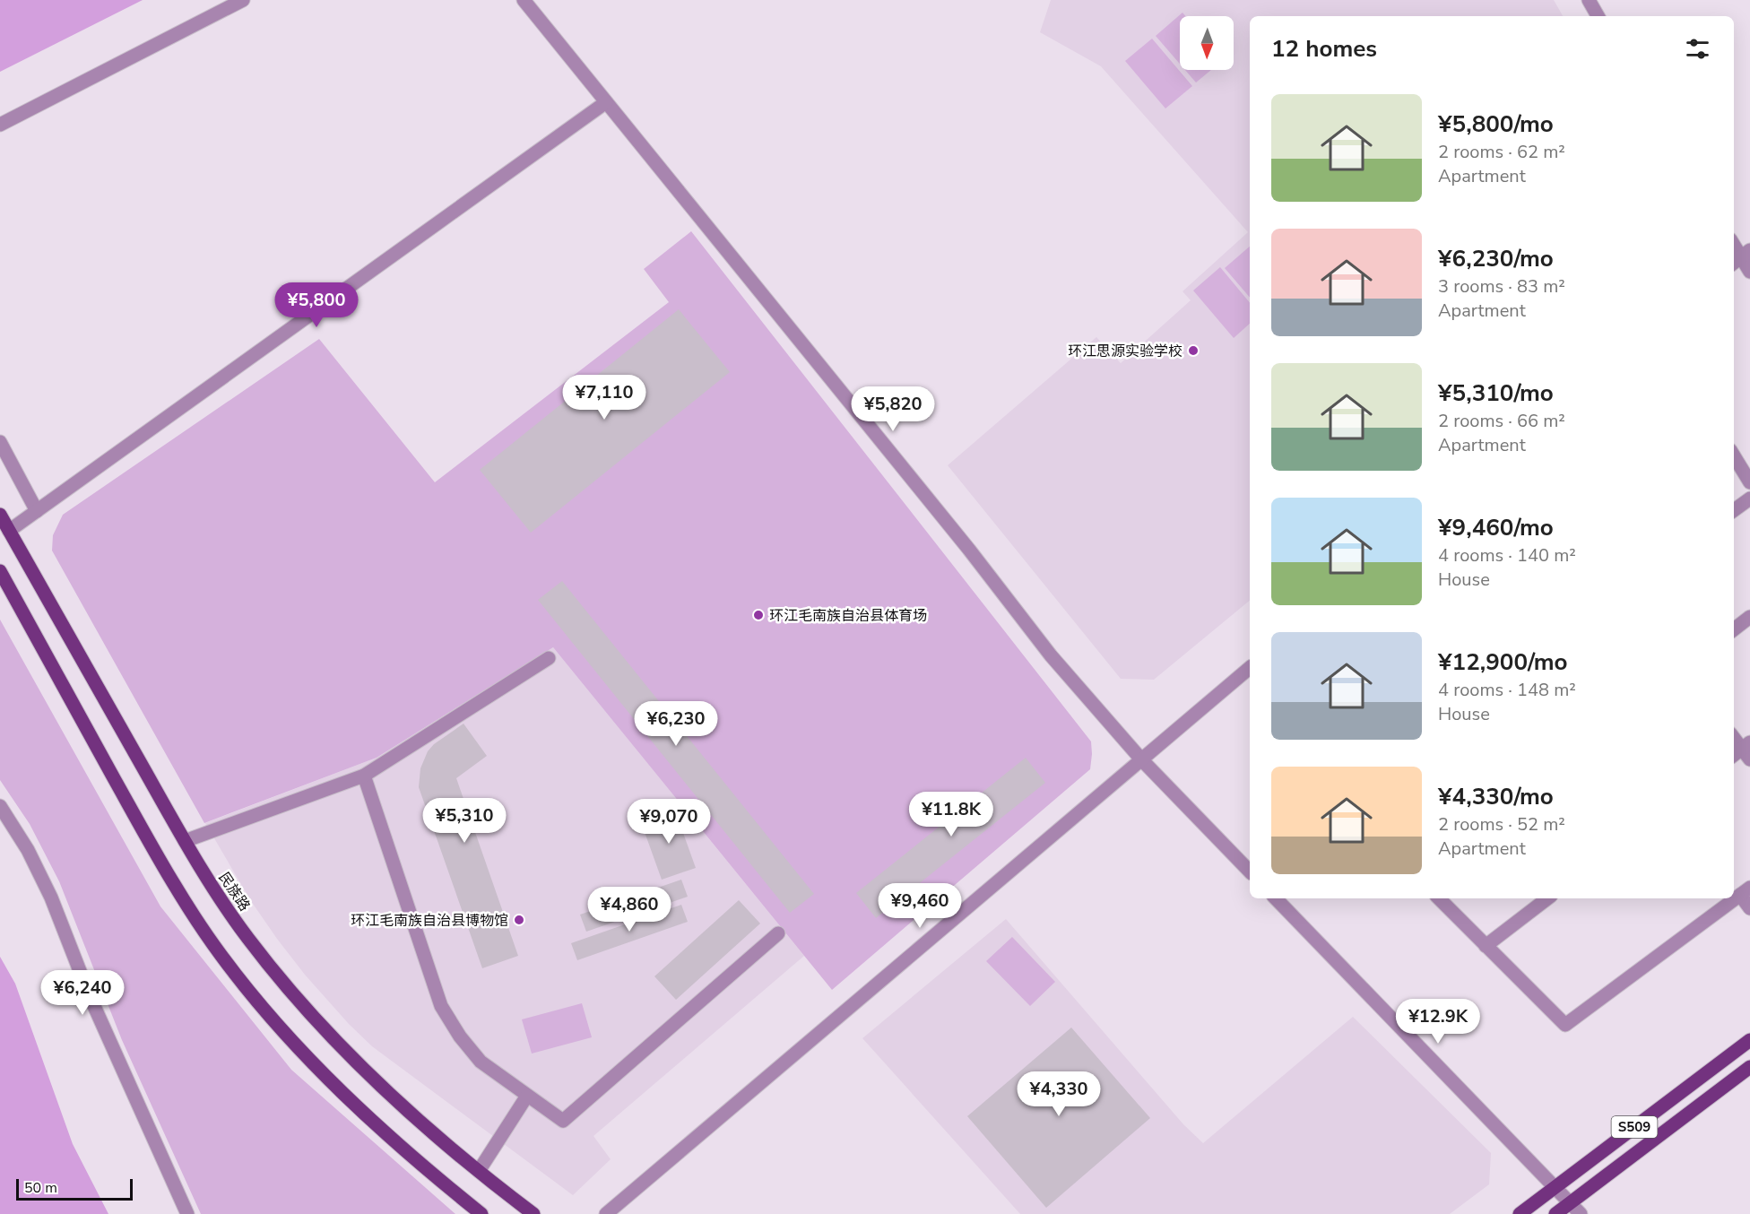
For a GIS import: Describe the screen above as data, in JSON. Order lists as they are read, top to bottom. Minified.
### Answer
{"streets":{"main road":["民族路","S509"]},"places":["环江思源实验学校","环江毛南族自治县体育场","环江毛南族自治县博物馆"],"scale_bar":"50 m","north":"bottom","page":{"heading":"12 homes","list":[{"name":"¥5,800/mo","note":"2 rooms · 62 m² · Apartment"},{"name":"¥6,230/mo","note":"3 rooms · 83 m² · Apartment"},{"name":"¥5,310/mo","note":"2 rooms · 66 m² · Apartment"},{"name":"¥9,460/mo","note":"4 rooms · 140 m² · House"},{"name":"¥12,900/mo","note":"4 rooms · 148 m² · House"},{"name":"¥4,330/mo","note":"2 rooms · 52 m² · Apartment"}],"price":["¥5,800","¥7,110","¥5,820","¥6,230","¥11.8K","¥5,310","¥9,070","¥9,460","¥4,860","¥6,240","¥12.9K","¥4,330"],"scale":"50 m"}}
